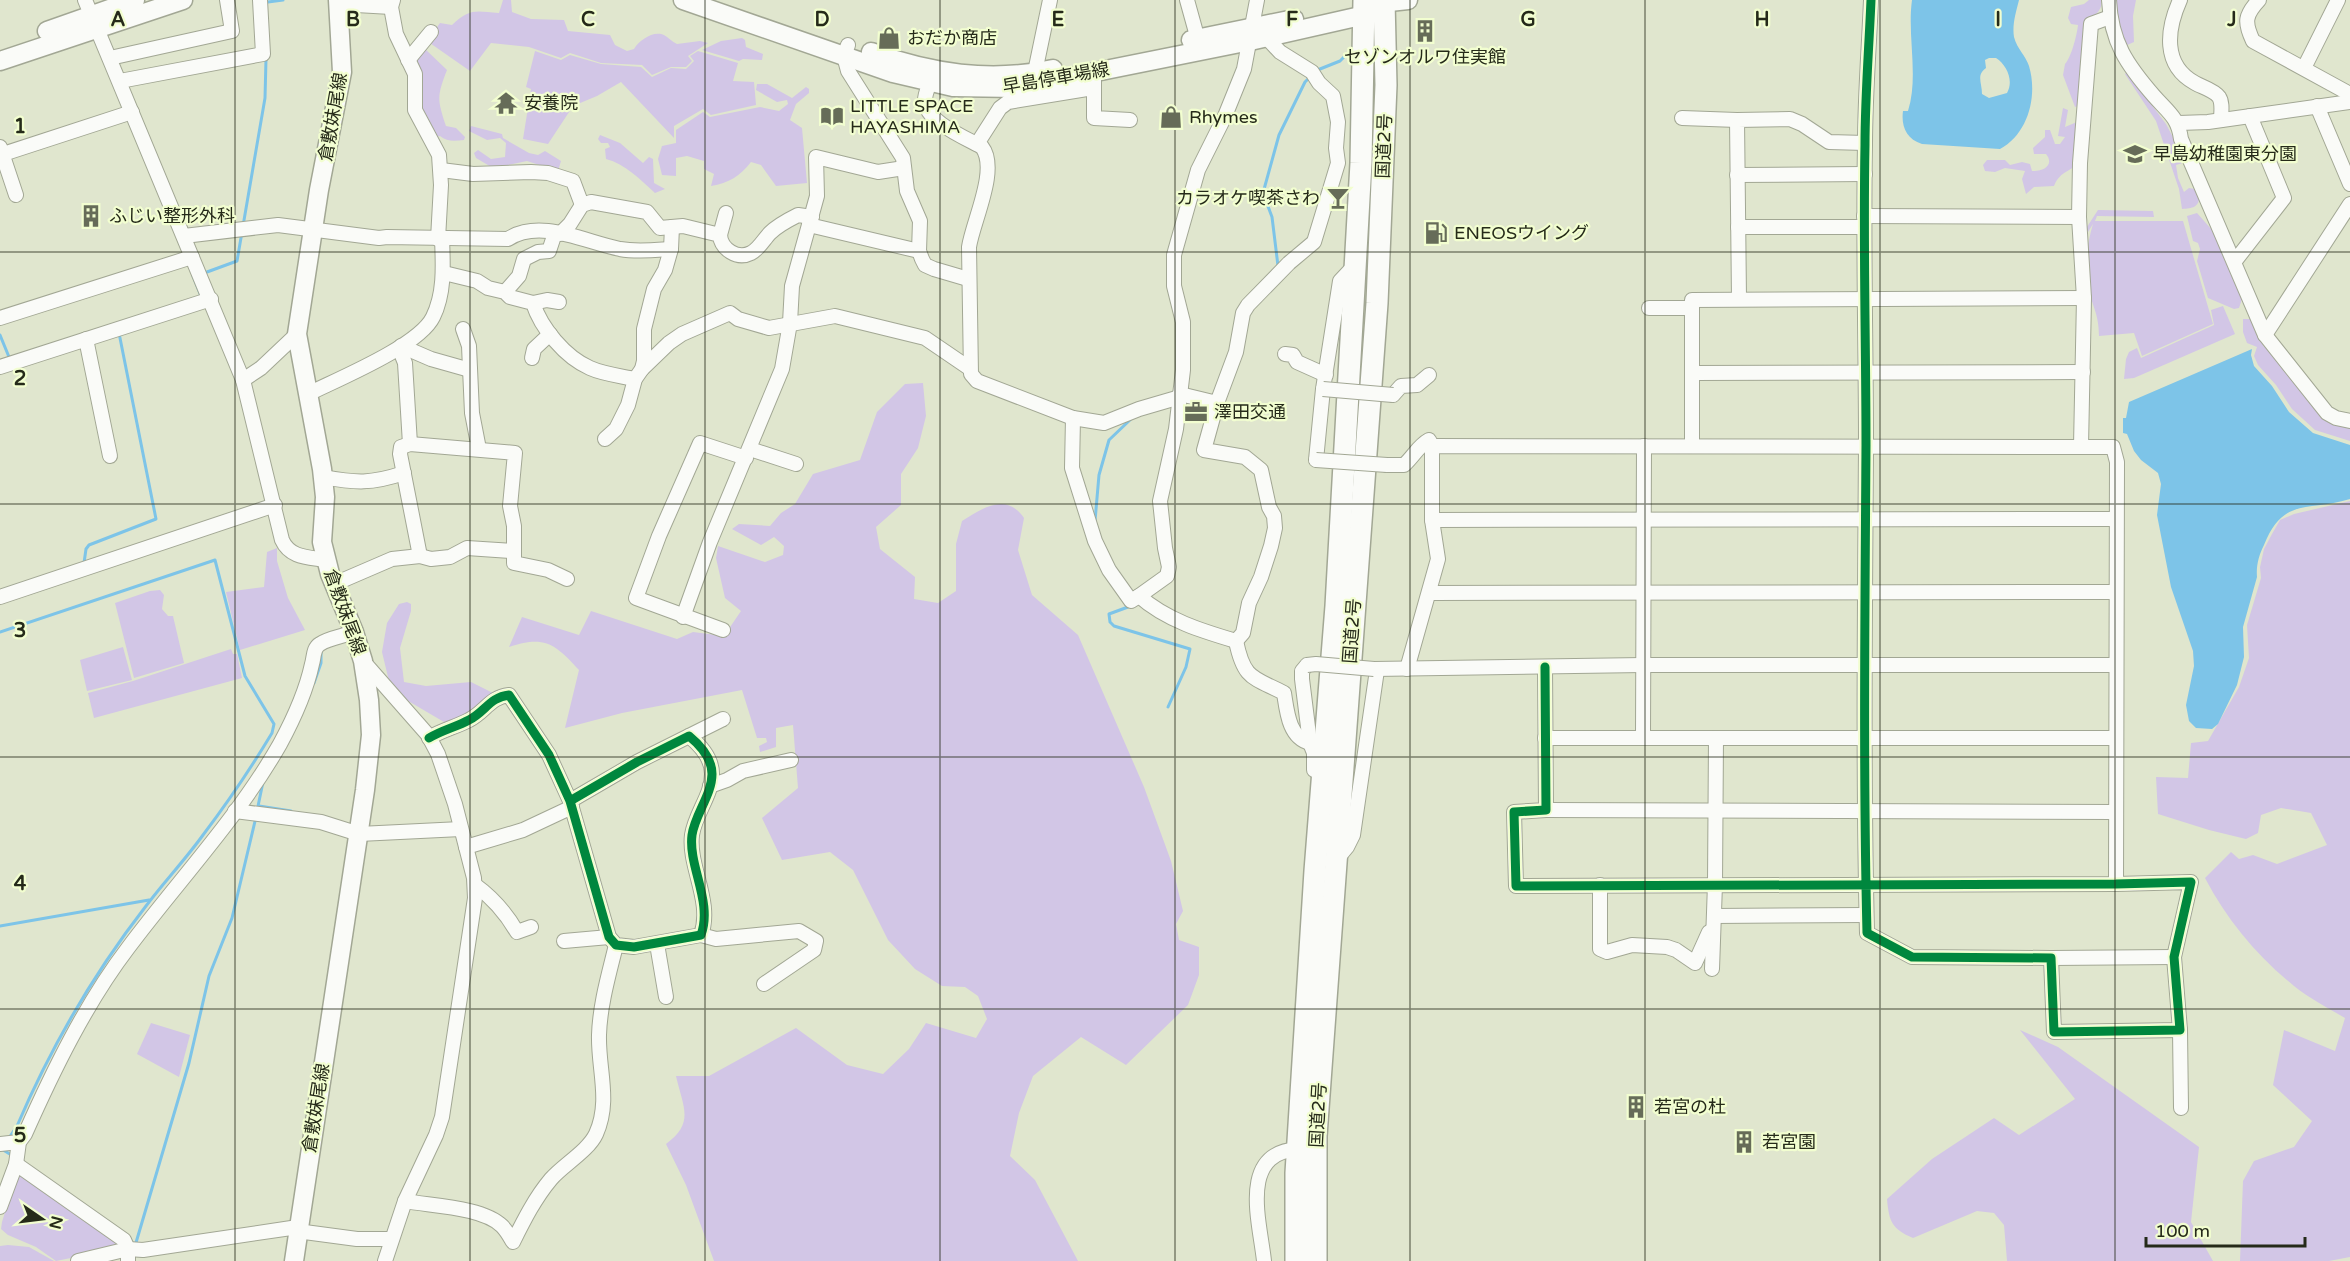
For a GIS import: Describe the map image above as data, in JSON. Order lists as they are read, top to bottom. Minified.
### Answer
{"streets":{"highway":["国道2号"],"main road":["早島停車場線","倉敷妹尾線"]},"crossings":[["早島停車場線","国道2号"]],"places":{"building":["セゾンオルワ住実館","ふじい整形外科","若宮の杜","若宮園"],"shop":["おだか商店","Rhymes"],"temple":["安養院"],"library":["LITTLE SPACE HAYASHIMA"],"school or university":["早島幼稚園東分園"],"bar":["カラオケ喫茶さわ"],"fuel station":["ENEOSウイング"],"office":["澤田交通"]},"scale_bar":"100 m","north":"right","grid":{"columns":["A","B","C","D","E","F","G","H","I","J"],"rows":["1","2","3","4","5"]}}
